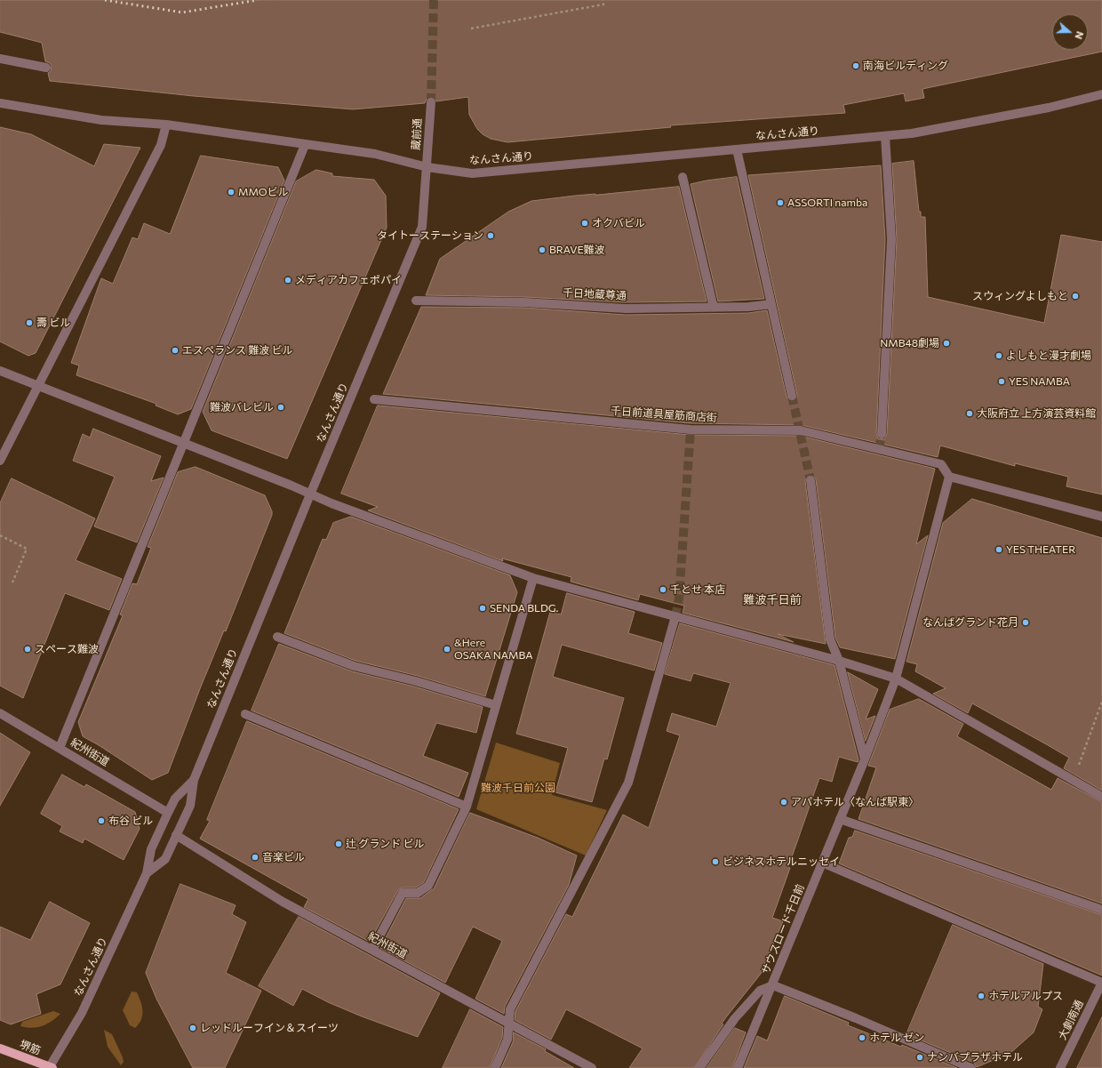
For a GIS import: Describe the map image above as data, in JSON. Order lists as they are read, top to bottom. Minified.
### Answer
{"streets":{"main road":["堺筋"],"street":["なんさん通り","蔵前通","千日地蔵尊通","千日前道具屋筋商店街","紀州街道","サウスロード千日前","大劇南通"]},"crossings":[["なんさん通り","蔵前通"],["なんさん通り","紀州街道"],["なんさん通り","堺筋"],["千日前道具屋筋商店街","サウスロード千日前"]],"districts":["難波千日前"],"parks":["難波千日前公園"],"places":["南海ビルディング","MMOビル","ASSORTI namba","オクバビル","タイトーステーション","BRAVE難波","メディアカフェポパイ","スウィングよしもと","壽 ビル","NMB48劇場","エスペランス 難波 ビル","よしもと漫才劇場","YES NAMBA","難波バレビル","大阪府立 上方演芸資料館","YES THEATER","千とせ 本店","SENDA BLDG.","なんばグランド花月","スペース難波","&Here OSAKA NAMBA","アパホテル〈なんば駅東〉","布谷 ビル","辻 グランド ビル","音楽ビル","ビジネスホテルニッセイ","ホテルアルプス","レッドルーフイン＆スイーツ","ホテル ゼン","ナンバプラザホテル"],"north":"right"}
